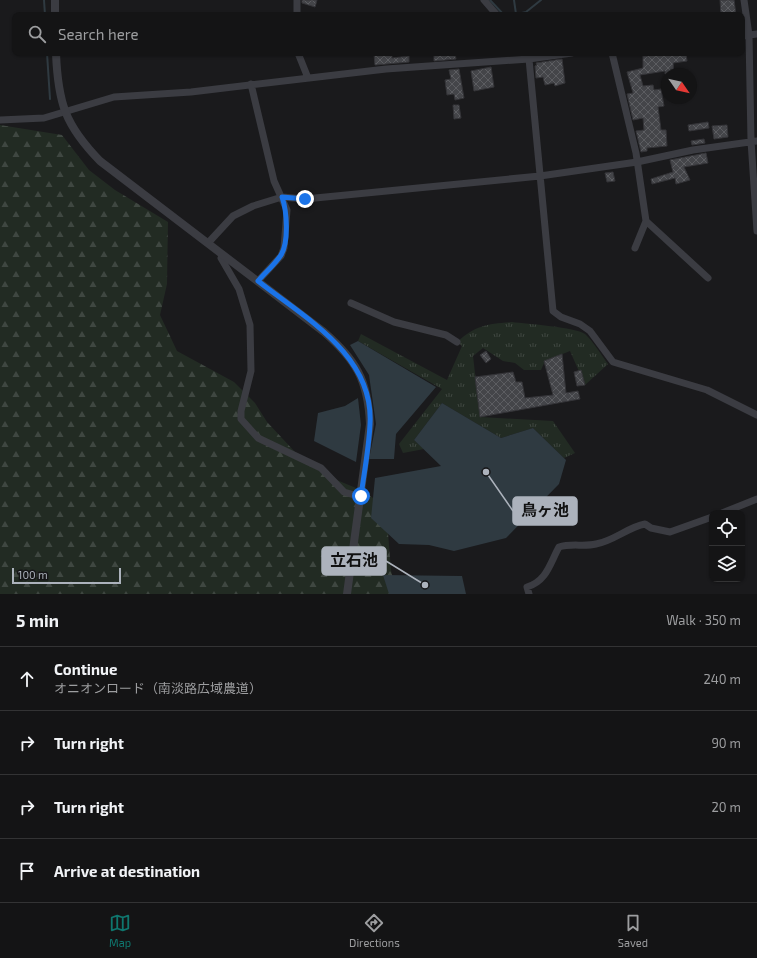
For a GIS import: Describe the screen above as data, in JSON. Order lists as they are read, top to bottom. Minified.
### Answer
{"places":["鳥ヶ池","立石池"],"scale_bar":"100 m","north":"bottom right","page":{"search":"Search here","scale":"100 m","heading":["5 min","Walk · 350 m"],"list":[["Continue","オニオンロード（南淡路広域農道）","240 m"],["Turn right","90 m"],["Turn right","20 m"],"Arrive at destination"],"nav":["Map","Directions","Saved"]}}
